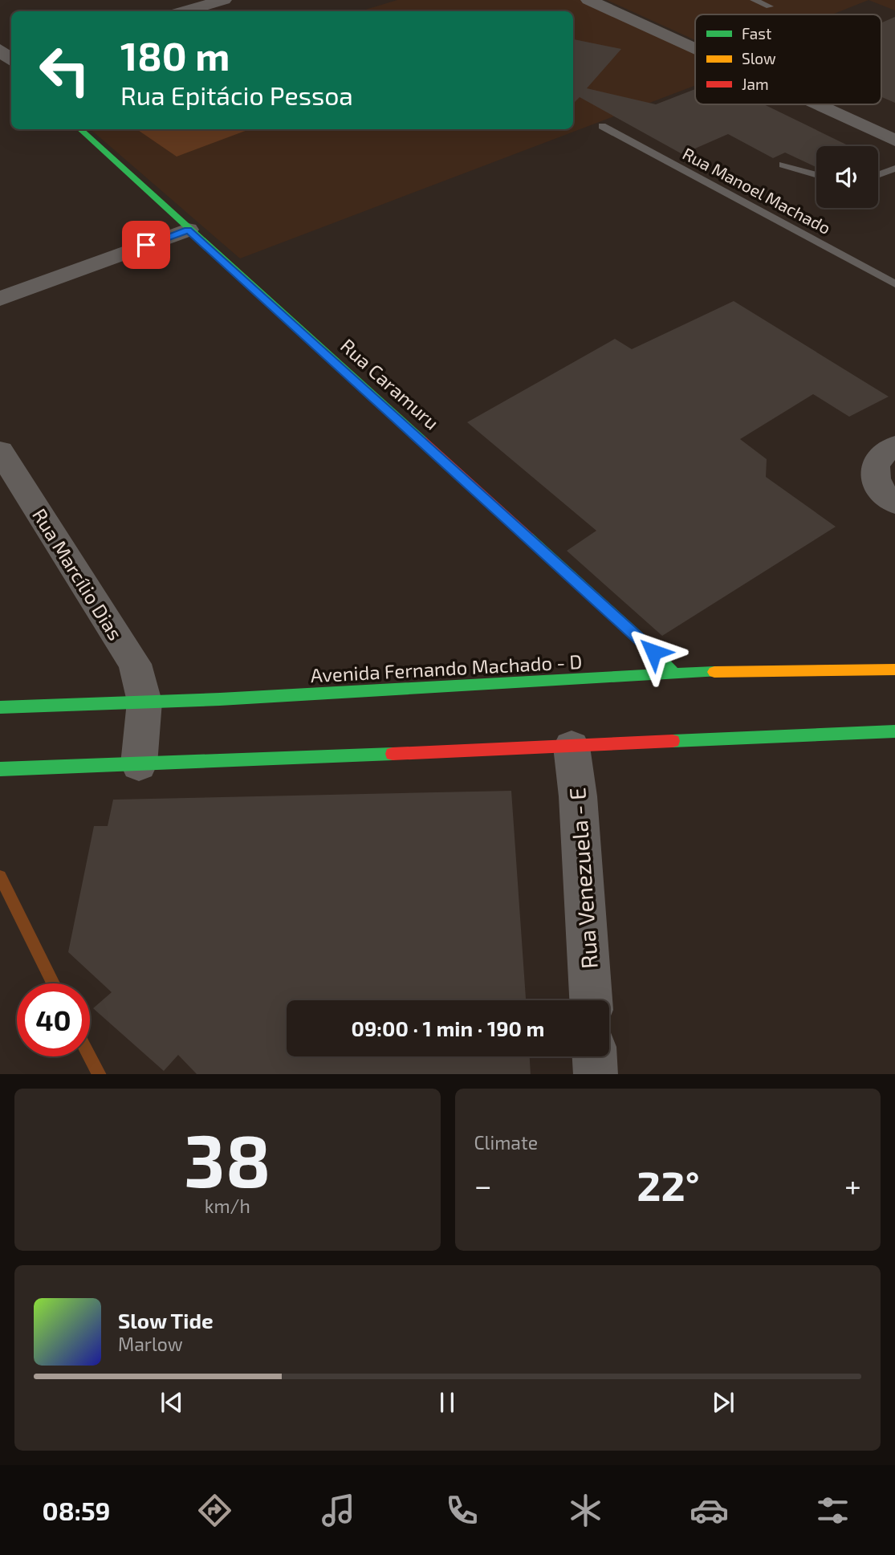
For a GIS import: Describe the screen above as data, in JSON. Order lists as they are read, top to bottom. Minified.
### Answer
{"streets":{"main road":["Rua Caramuru","Avenida Fernando Machado - D"],"street":["Rua Marcílio Dias","Rua Venezuela - E"],"lane":["Rua Manoel Machado"]},"crossings":[["Rua Caramuru","Avenida Fernando Machado - D"],["Rua Marcílio Dias","Avenida Fernando Machado - D"]],"legend":["Fast","Slow","Jam"],"page":{"turn":["180 m","Rua Epitácio Pessoa"],"limit":"40","trip":"09:00 · 1 min · 190 m","tile":[["38","km/h"],"Climate"],"heat":["−","22°","+"],"song":["Slow Tide","Marlow"],"tabs":"08:59"}}
